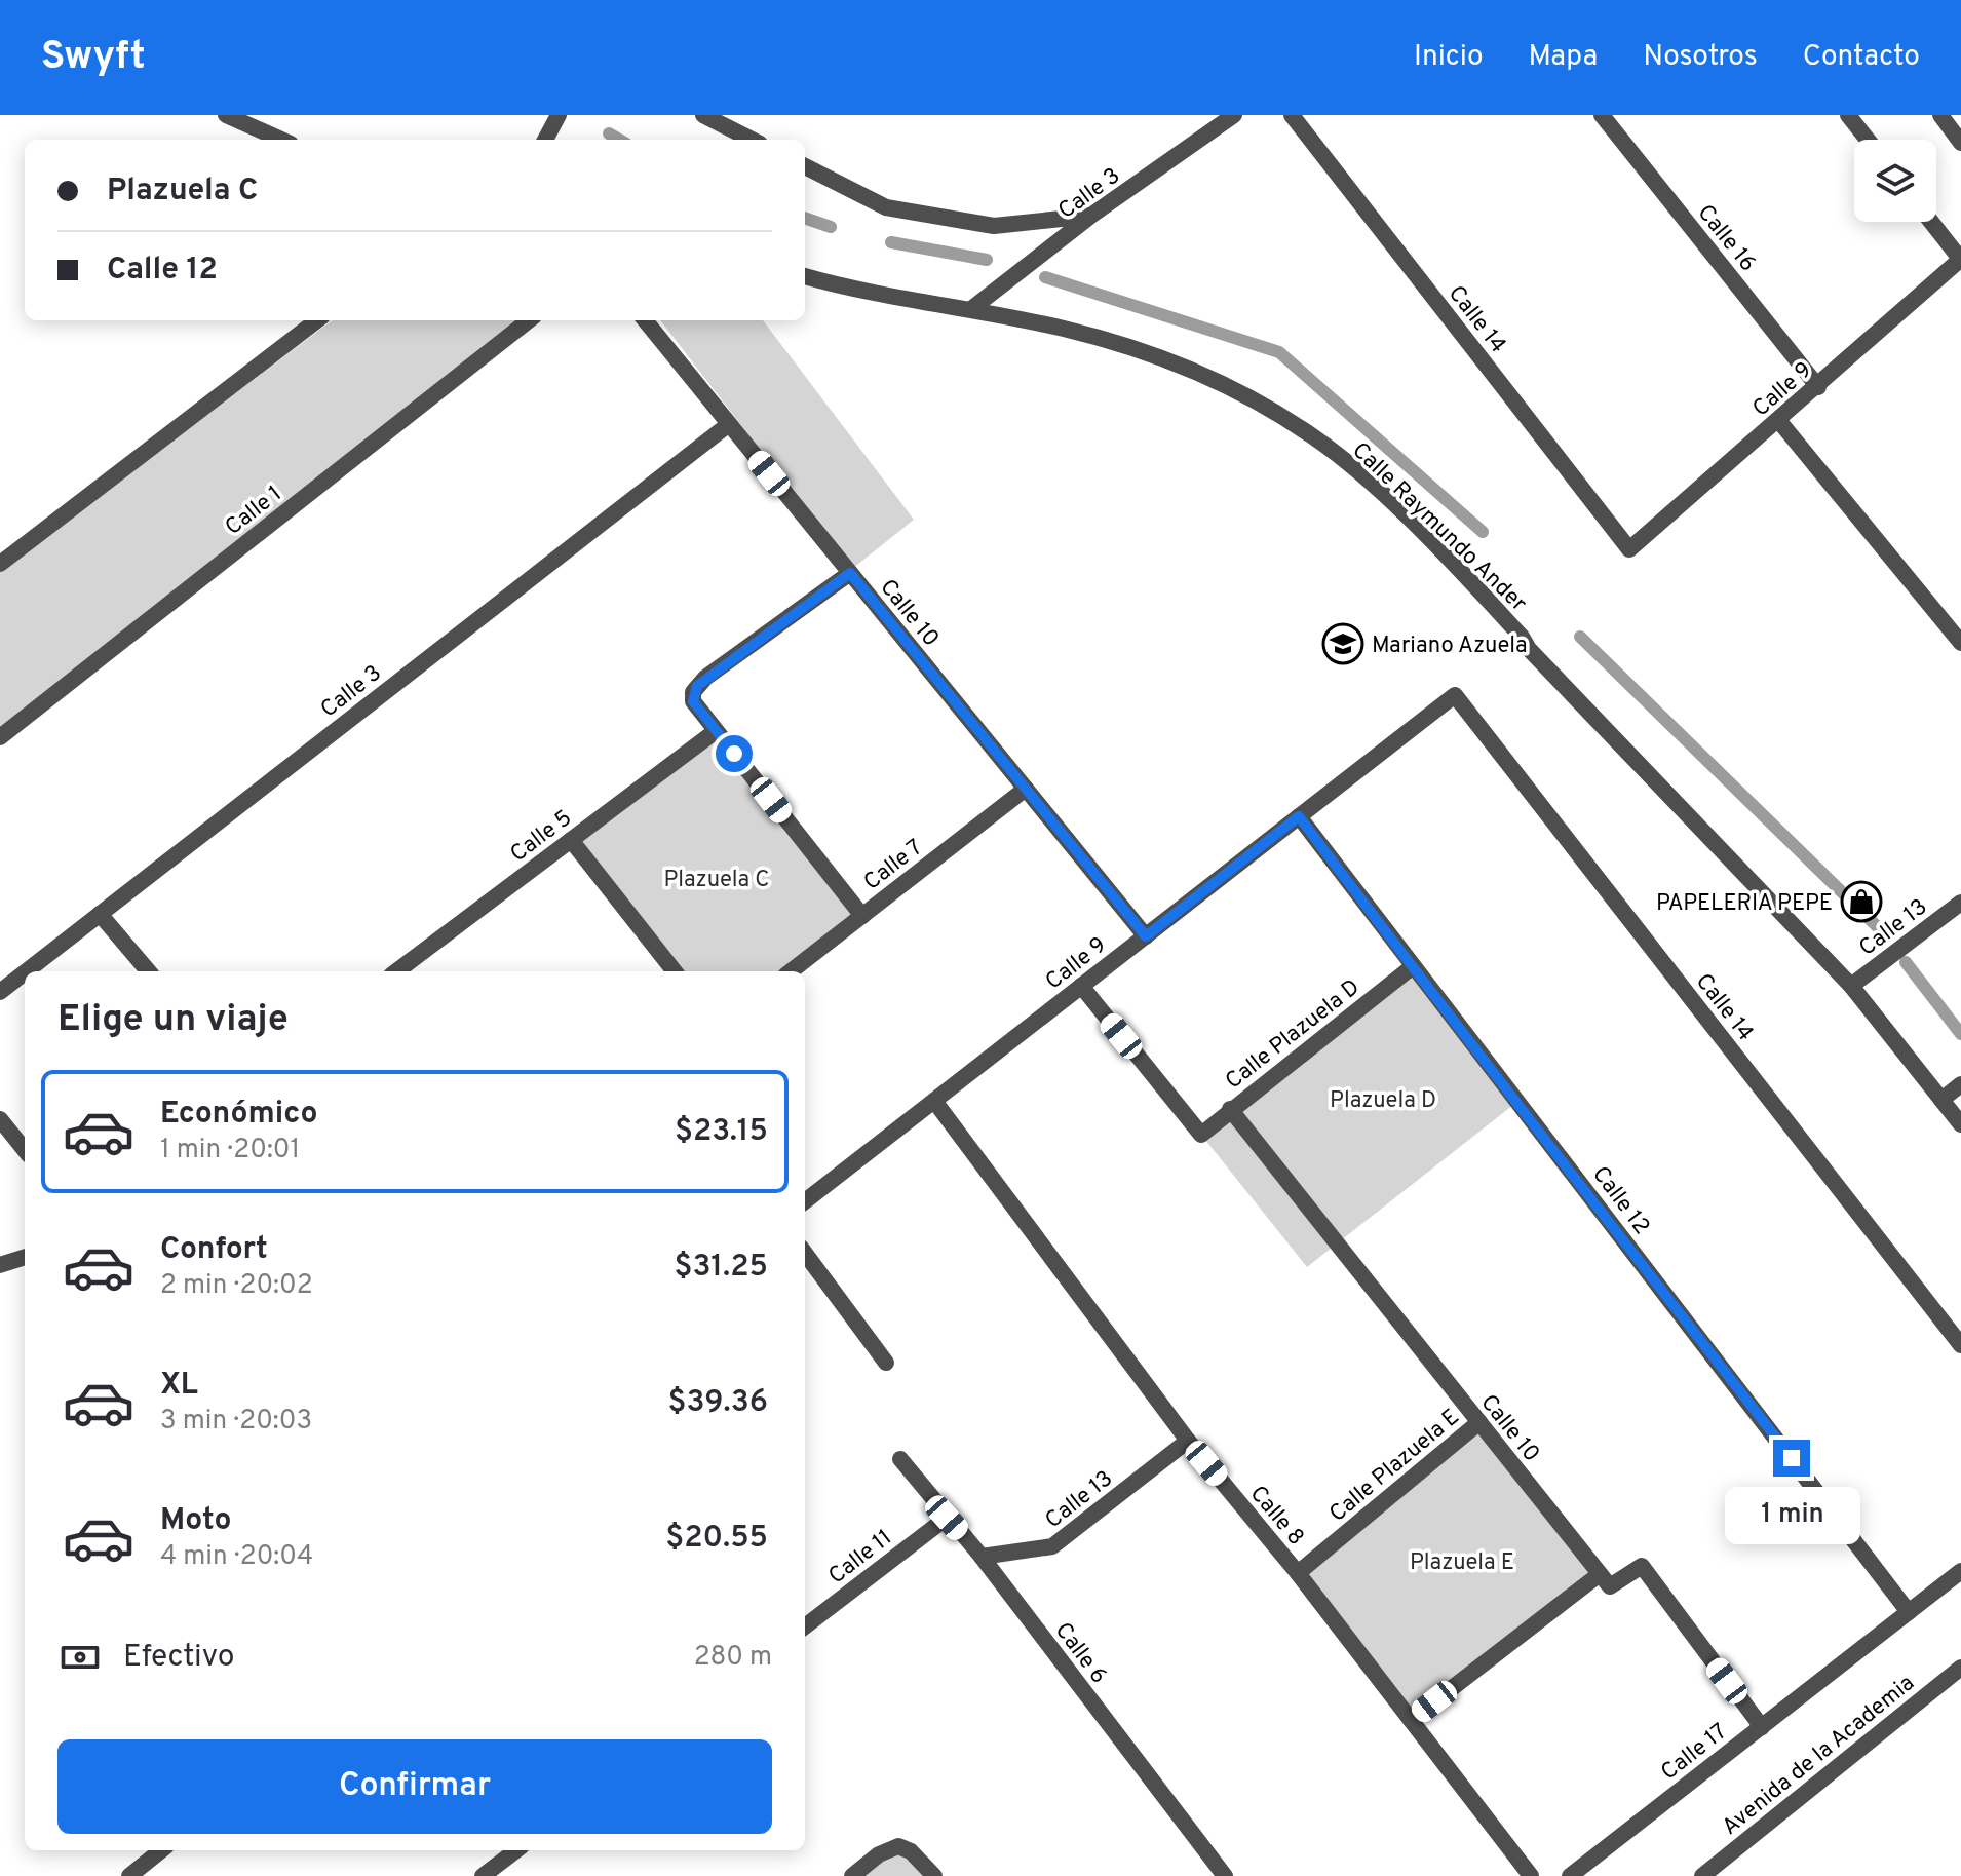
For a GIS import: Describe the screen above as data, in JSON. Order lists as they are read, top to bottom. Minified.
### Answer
{"streets":{"street":["Calle 3","Calle 16","Calle 14","Calle 9","Calle 1","Calle Raymundo Ander","Calle 10","Calle 5","Calle 7","Calle 13","Calle Plazuela D","Calle 12","Calle Plazuela E","Calle 8","Calle 11","Calle 6","Calle 17","Avenida de la Academia"]},"crossings":[["Calle 3","Calle Raymundo Ander"],["Calle 3","Calle 10"],["Calle 16","Calle 9"],["Calle 14","Calle 9"],["Calle 9","Calle 10"],["Calle 9","Calle Plazuela D"],["Calle 9","Calle 12"],["Calle 9","Calle 8"],["Calle Raymundo Ander","Calle 13"],["Calle 10","Calle 7"],["Calle 10","Calle Plazuela D"],["Calle 10","Calle Plazuela E"],["Calle 13","Calle 8"],["Calle 13","Calle 6"],["Calle Plazuela D","Calle 12"],["Calle 12","Calle 17"],["Calle Plazuela E","Calle 8"],["Calle 11","Calle 6"]],"parks":["Plazuela C","Plazuela D","Plazuela E"],"places":{"school or university":["Mariano Azuela"],"shop":["PAPELERIA PEPE"]},"page":{"header":"Swyft","nav":["Inicio","Mapa","Nosotros","Contacto"],"banner":["Plazuela C","Calle 12"],"heading":"Elige un viaje","list":[{"name":"Económico","note":"1 min · 20:01","value":"$23.15"},{"name":"Confort","note":"2 min · 20:02","value":"$31.25"},{"name":"XL","note":"3 min · 20:03","value":"$39.36"},{"name":"Moto","note":"4 min · 20:04","value":"$20.55"}],"bubble":"1 min","pay":["Efectivo","280 m"],"buttons":"Confirmar"}}
